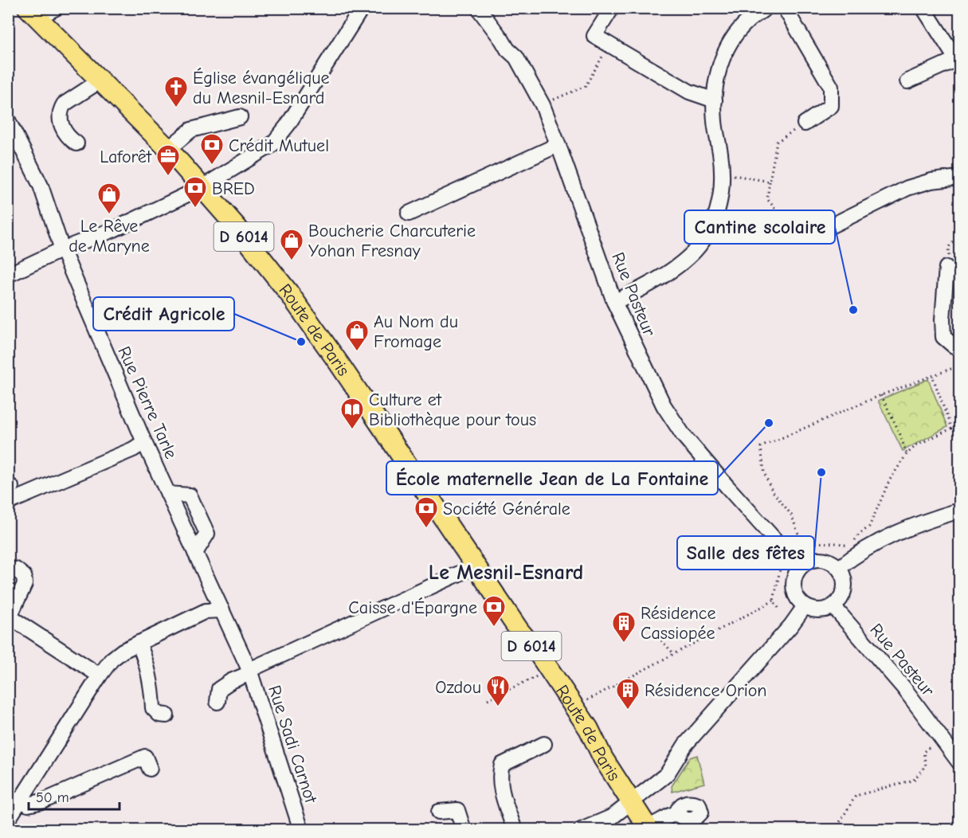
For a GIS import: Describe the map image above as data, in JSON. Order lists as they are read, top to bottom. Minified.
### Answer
{"streets":{"main road":["D 6014","Route de Paris"],"street":["Rue Pasteur","Rue Pierre Tarle","Rue Sadi Carnot"]},"crossings":[["Rue Pierre Tarle","Rue Sadi Carnot"]],"districts":["Le Mesnil-Esnard"],"places":{"church":["Église évangélique du Mesnil-Esnard"],"bank":["Crédit Mutuel","BRED","Société Générale","Caisse d'Épargne"],"office":["Laforêt"],"shop":["Le Rêve de Maryne","Boucherie Charcuterie Yohan Fresnay","Au Nom du Fromage"],"other":["Cantine scolaire","Crédit Agricole","École maternelle Jean de La Fontaine","Salle des fêtes"],"library":["Culture et Bibliothèque pour tous"],"building":["Résidence Cassiopée","Résidence Orion"],"restaurant":["Ozdou"]},"scale_bar":"50 m"}
